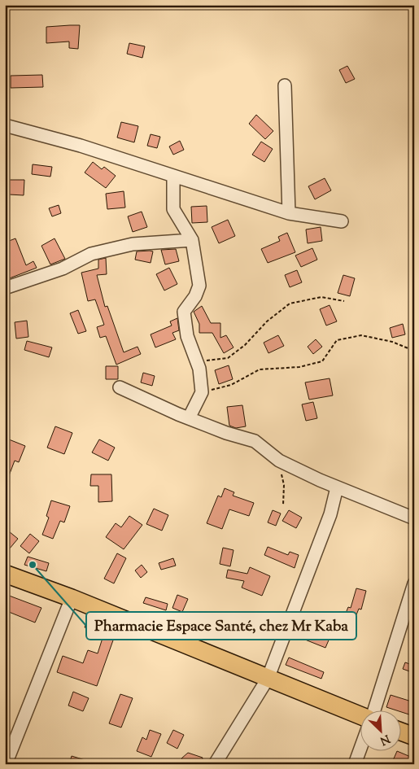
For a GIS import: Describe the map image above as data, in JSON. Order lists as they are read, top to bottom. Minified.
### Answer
{"places":["Pharmacie Espace Santé, chez Mr Kaba"],"north":"bottom right"}
